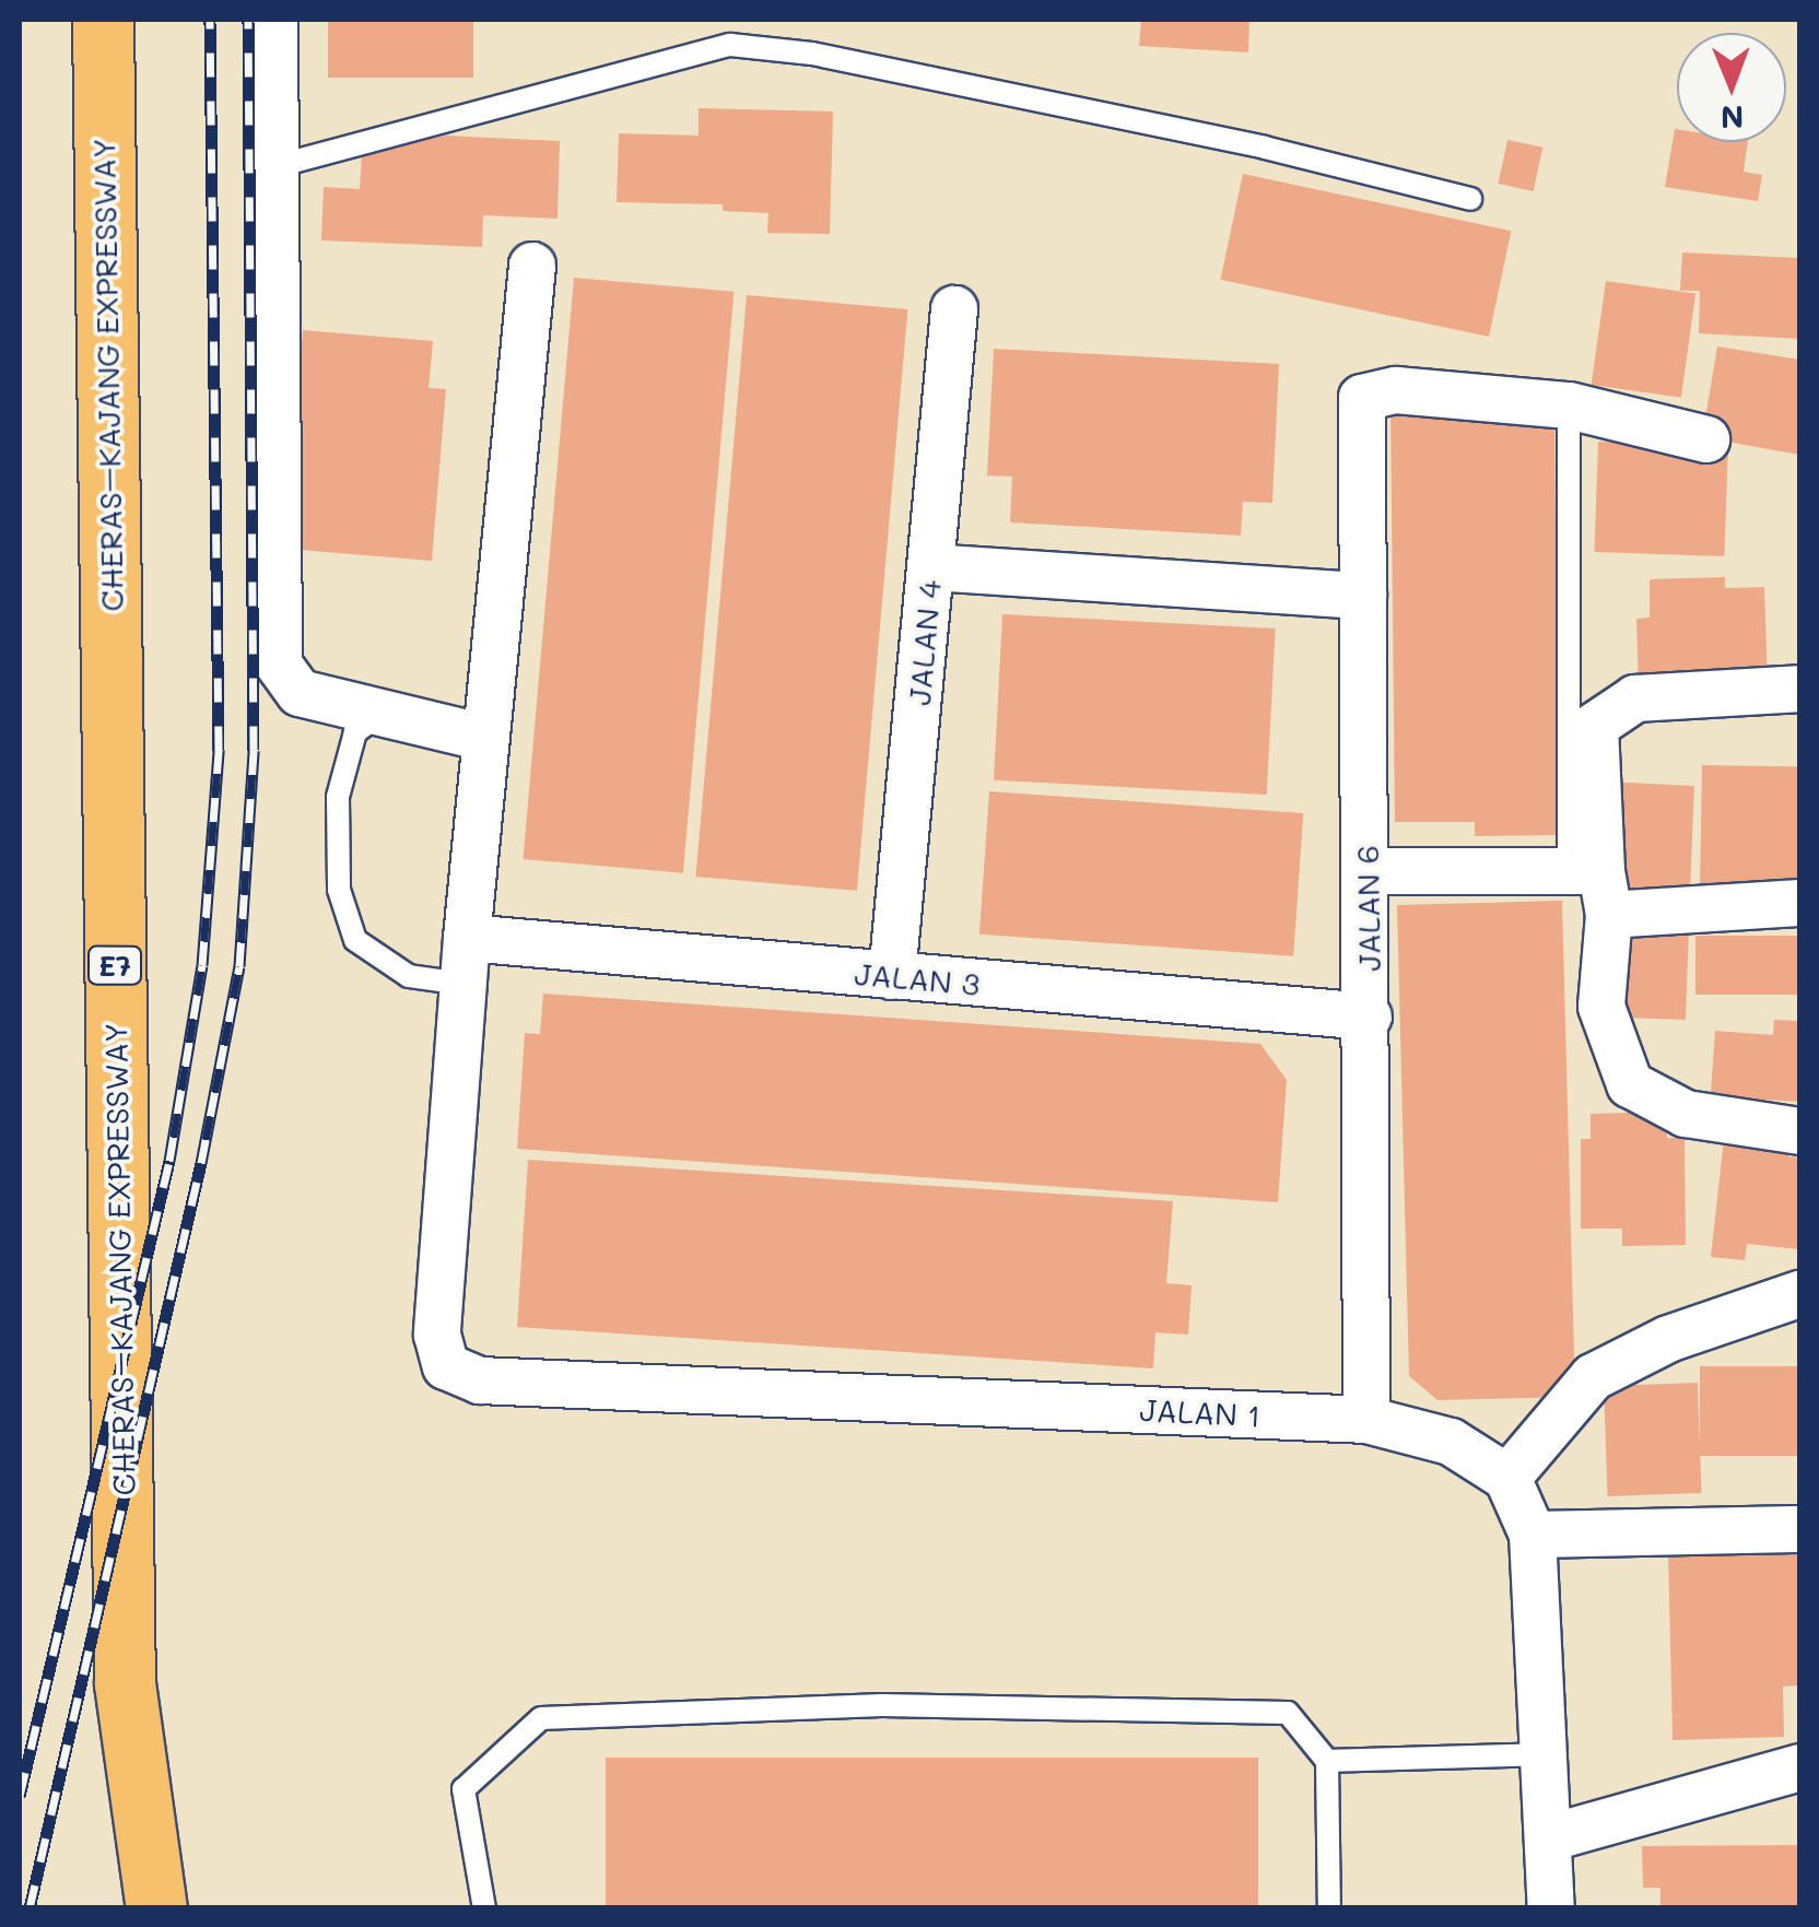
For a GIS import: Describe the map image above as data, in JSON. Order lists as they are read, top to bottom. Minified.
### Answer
{"streets":{"highway":["CHERAS–KAJANG EXPRESSWAY","E7"],"street":["JALAN 4","JALAN 6","JALAN 3","JALAN 1"]},"crossings":[["JALAN 4","JALAN 3"],["JALAN 6","JALAN 3"],["JALAN 6","JALAN 1"],["JALAN 3","JALAN 1"]],"north":"bottom"}
